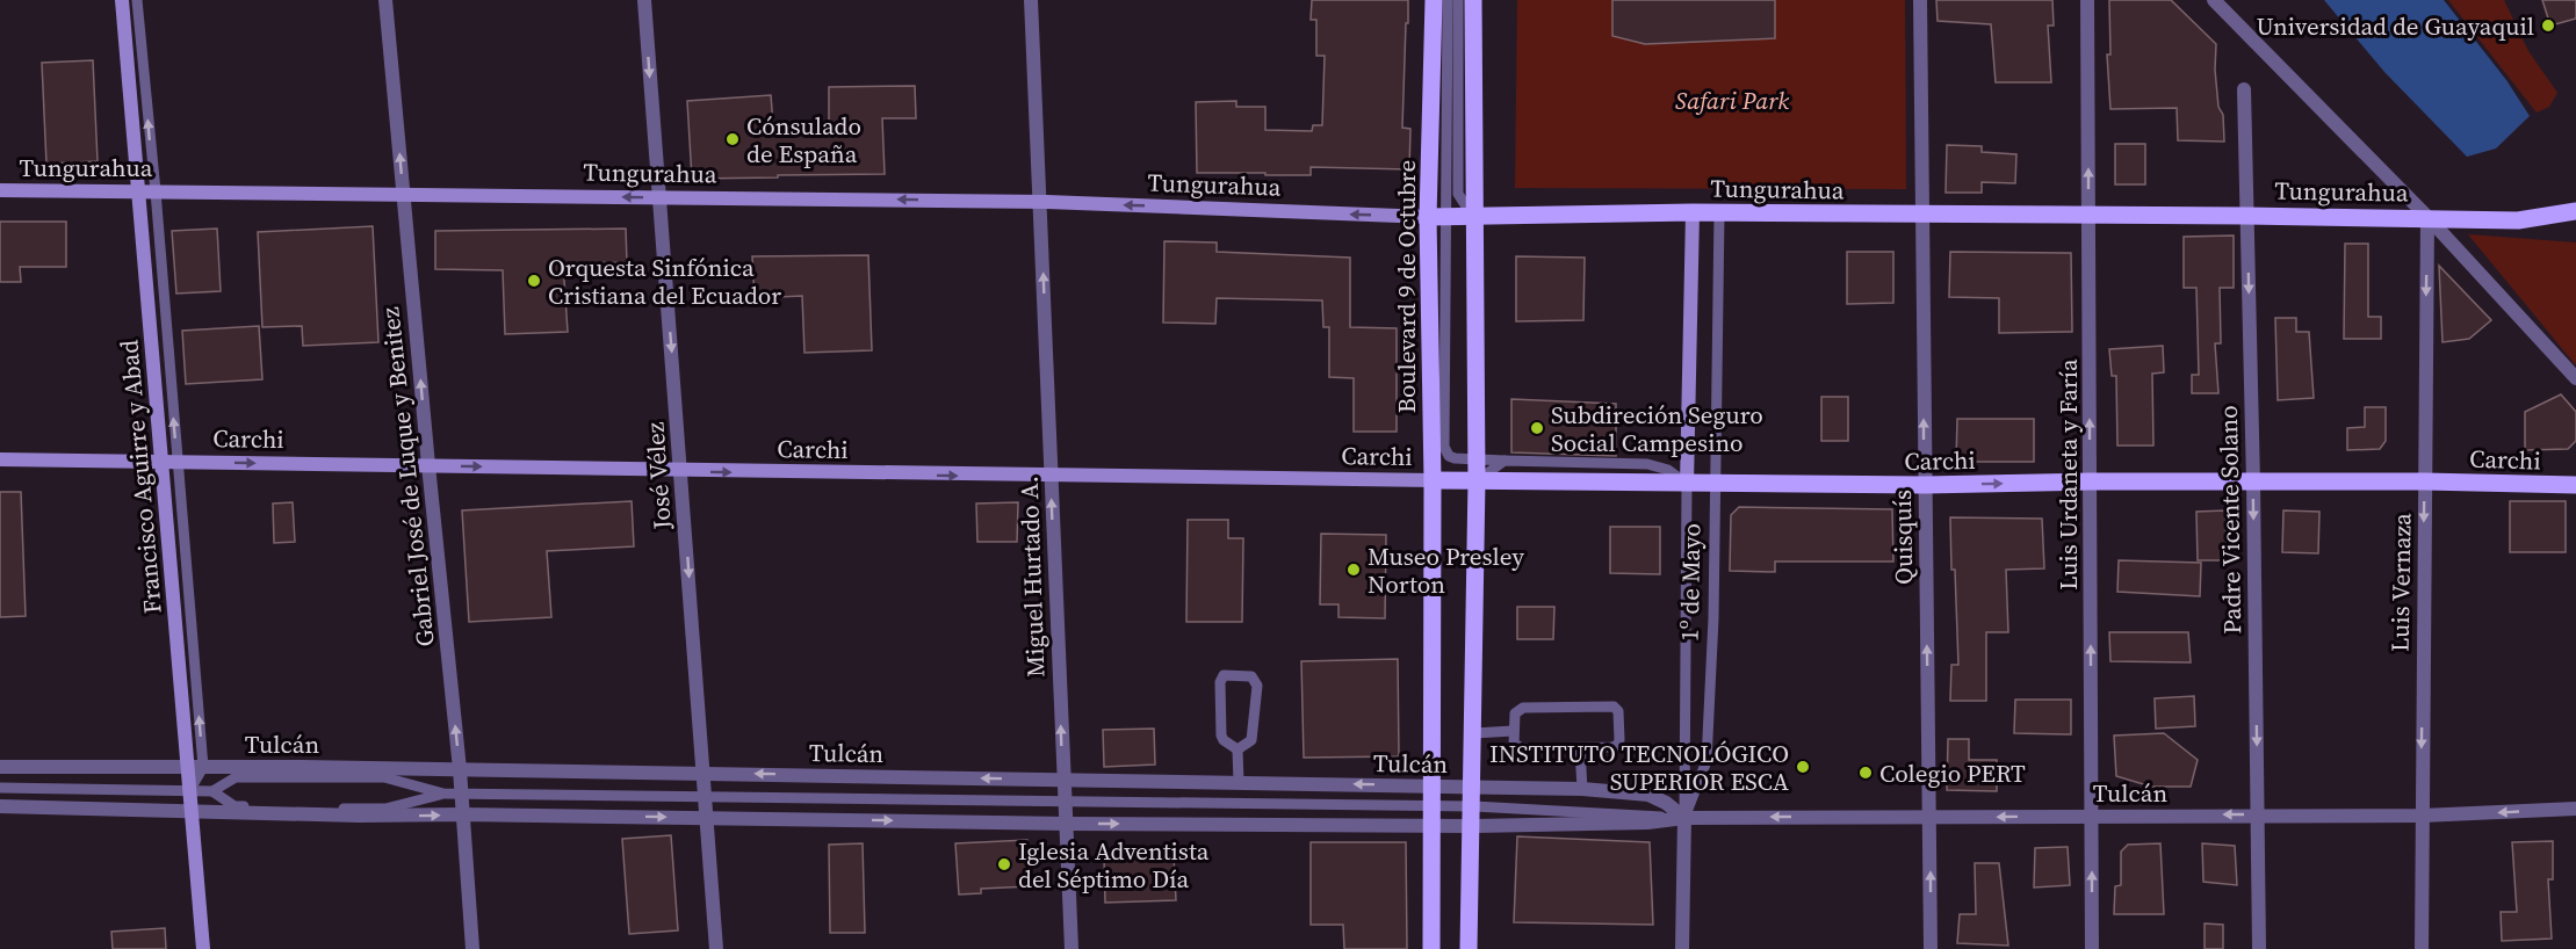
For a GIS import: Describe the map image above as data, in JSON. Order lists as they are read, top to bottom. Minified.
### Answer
{"streets":{"main road":["Tungurahua","Boulevard 9 de Octubre","Carchi","Francisco Aguirre y Abad"],"street":["Luis Urdaneta y Faría","José Vélez","Gabriel José de Luque y Benitez","Padre Vicente Solano","Quisquís","Miguel Hurtado A.","1º de Mayo","Luis Vernaza","Tulcán"]},"crossings":[["Tungurahua","Boulevard 9 de Octubre"],["Tungurahua","Luis Urdaneta y Faría"],["Tungurahua","José Vélez"],["Tungurahua","Francisco Aguirre y Abad"],["Tungurahua","Gabriel José de Luque y Benitez"],["Tungurahua","Padre Vicente Solano"],["Tungurahua","Quisquís"],["Tungurahua","Miguel Hurtado A."],["Tungurahua","1º de Mayo"],["Tungurahua","Luis Vernaza"],["Boulevard 9 de Octubre","Carchi"],["Boulevard 9 de Octubre","Tulcán"],["Carchi","Luis Urdaneta y Faría"],["Carchi","José Vélez"],["Carchi","Francisco Aguirre y Abad"],["Carchi","Gabriel José de Luque y Benitez"],["Carchi","Padre Vicente Solano"],["Carchi","Quisquís"],["Carchi","Miguel Hurtado A."],["Carchi","1º de Mayo"],["Carchi","Luis Vernaza"],["Luis Urdaneta y Faría","Tulcán"],["José Vélez","Tulcán"],["Francisco Aguirre y Abad","Tulcán"],["Gabriel José de Luque y Benitez","Tulcán"],["Padre Vicente Solano","Tulcán"],["Quisquís","Tulcán"],["Miguel Hurtado A.","Tulcán"],["1º de Mayo","Tulcán"],["Luis Vernaza","Tulcán"]],"one_way":["Tungurahua","Carchi","Luis Urdaneta y Faría","José Vélez","Gabriel José de Luque y Benitez","Padre Vicente Solano","Quisquís","Miguel Hurtado A.","Luis Vernaza"],"parks":["Safari Park"],"places":["Universidad de Guayaquil","Cónsulado de España","Orquesta Sinfónica Cristiana del Ecuador","Subdireción Seguro Social Campesino","Museo Presley Norton","INSTITUTO TECNOLÓGICO SUPERIOR ESCA","Colegio PERT","Iglesia Adventista del Séptimo Día"]}
